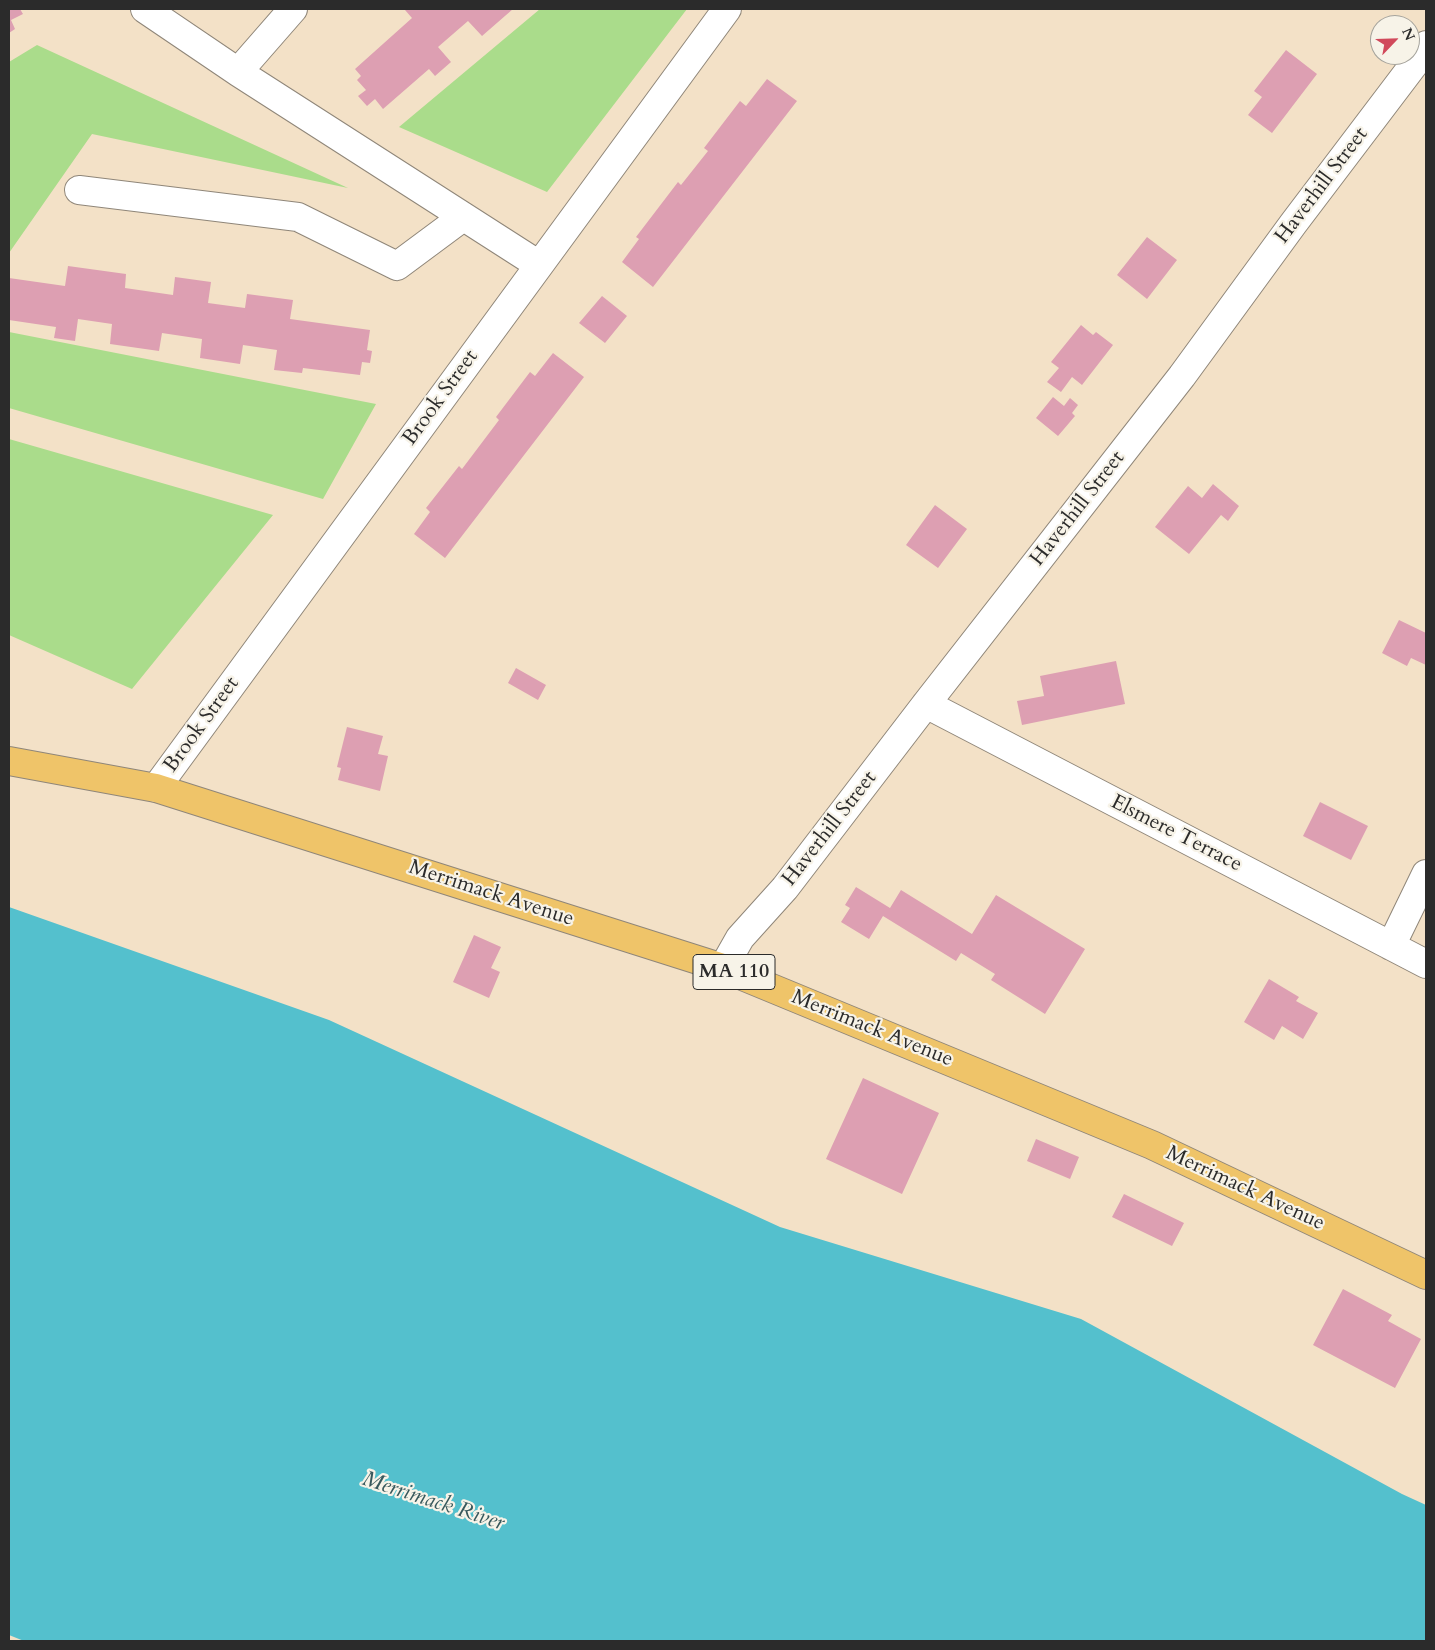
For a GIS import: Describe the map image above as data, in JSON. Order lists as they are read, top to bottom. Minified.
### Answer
{"streets":{"main road":["Merrimack Avenue","MA 110"],"street":["Haverhill Street","Brook Street","Elsmere Terrace"]},"crossings":[["Haverhill Street","Elsmere Terrace"],["Haverhill Street","Merrimack Avenue"],["Brook Street","Merrimack Avenue"]],"water":["Merrimack River"],"north":"top right"}
